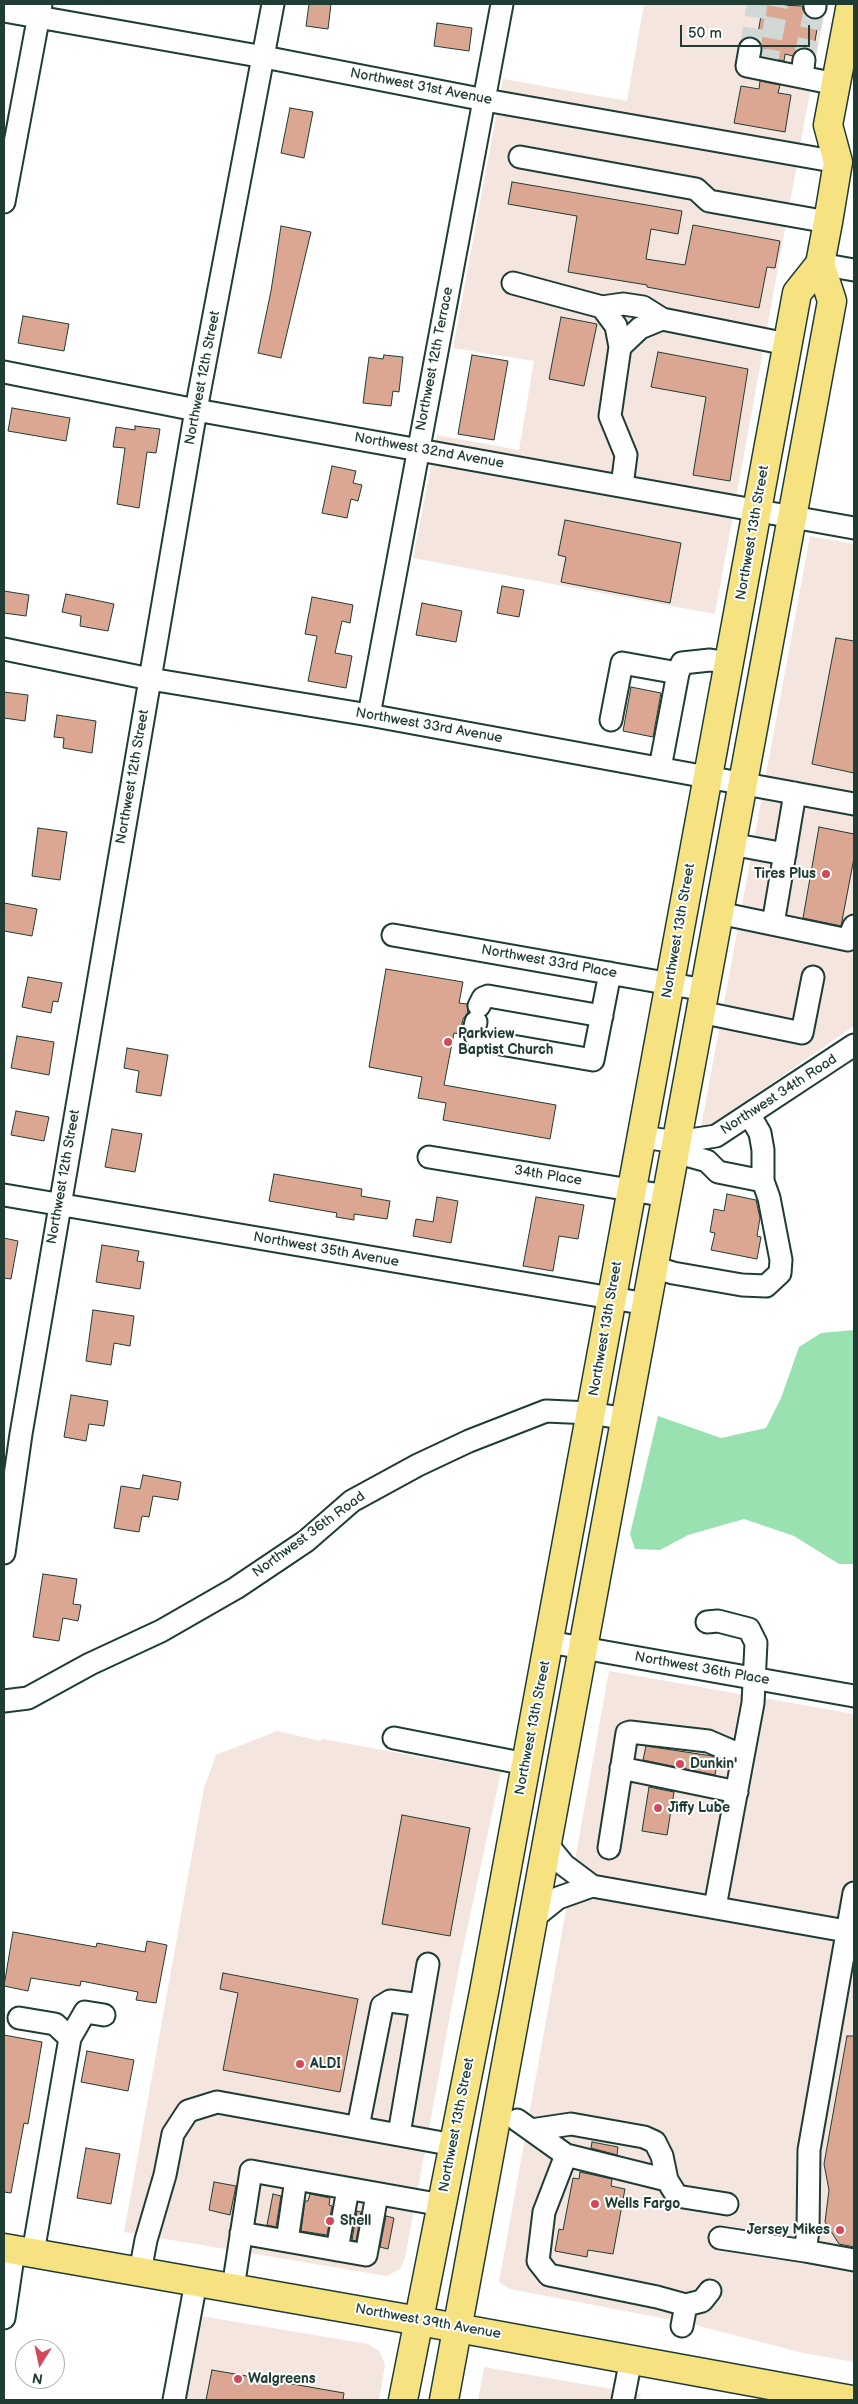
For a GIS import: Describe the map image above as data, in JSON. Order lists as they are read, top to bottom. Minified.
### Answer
{"streets":{"main road":["Northwest 13th Street","Northwest 39th Avenue"],"street":["Northwest 31st Avenue","Northwest 12th Terrace","Northwest 12th Street","Northwest 32nd Avenue","Northwest 33rd Avenue","Northwest 33rd Place","Northwest 34th Road","34th Place","Northwest 35th Avenue","Northwest 36th Road","Northwest 36th Place"]},"crossings":[["Northwest 31st Avenue","Northwest 12th Terrace"],["Northwest 31st Avenue","Northwest 12th Street"],["Northwest 31st Avenue","Northwest 13th Street"],["Northwest 12th Terrace","Northwest 32nd Avenue"],["Northwest 12th Terrace","Northwest 33rd Avenue"],["Northwest 12th Street","Northwest 32nd Avenue"],["Northwest 12th Street","Northwest 33rd Avenue"],["Northwest 12th Street","Northwest 35th Avenue"],["Northwest 32nd Avenue","Northwest 13th Street"],["Northwest 13th Street","Northwest 33rd Avenue"],["Northwest 13th Street","Northwest 33rd Place"],["Northwest 13th Street","Northwest 34th Road"],["Northwest 13th Street","34th Place"],["Northwest 13th Street","Northwest 35th Avenue"],["Northwest 13th Street","Northwest 36th Road"],["Northwest 13th Street","Northwest 36th Place"],["Northwest 13th Street","Northwest 39th Avenue"]],"places":["Tires Plus","Parkview Baptist Church","Dunkin'","Jiffy Lube","ALDI","Wells Fargo","Shell","Jersey Mikes","Walgreens"],"scale_bar":"50 m","north":"bottom"}
